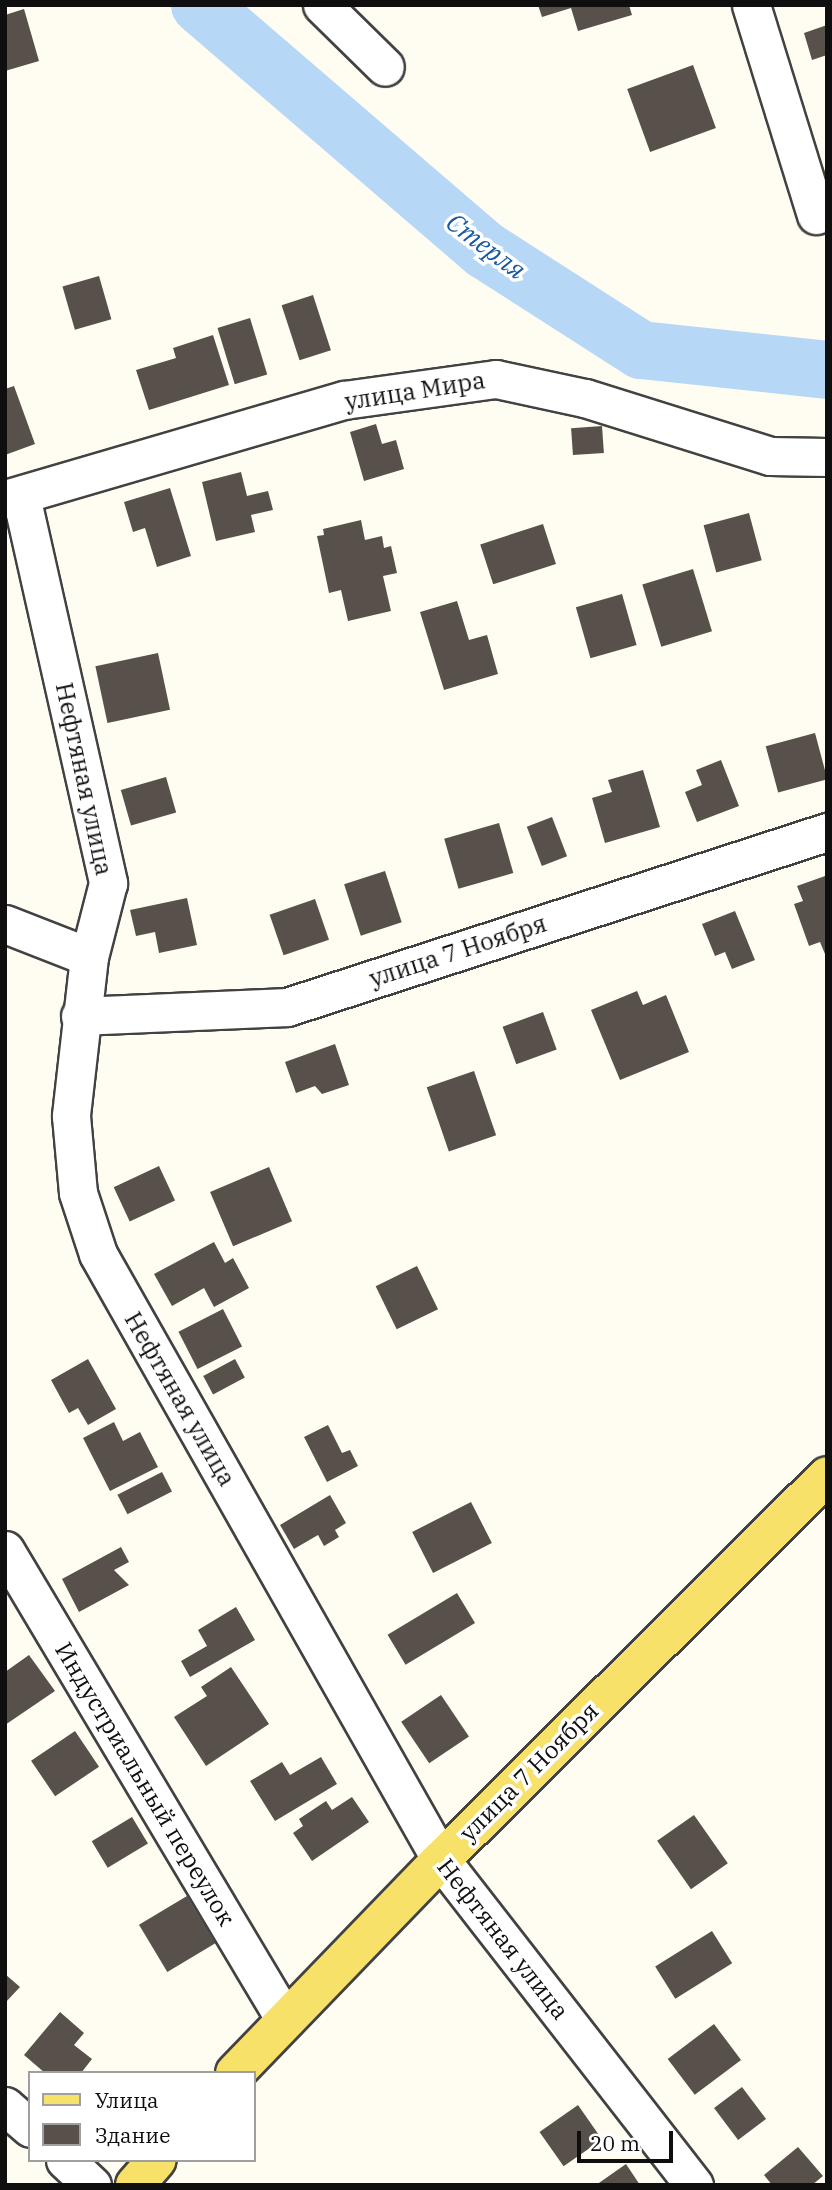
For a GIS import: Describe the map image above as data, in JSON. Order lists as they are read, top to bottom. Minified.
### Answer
{"streets":{"main road":["улица 7 Ноября"],"street":["улица Мира","Нефтяная улица","Индустриальный переулок"]},"crossings":[["улица Мира","Нефтяная улица"],["Нефтяная улица","улица 7 Ноября"],["улица 7 Ноября","Индустриальный переулок"]],"water":["Стерля"],"legend":["Улица","Здание"],"scale_bar":"20 m"}
